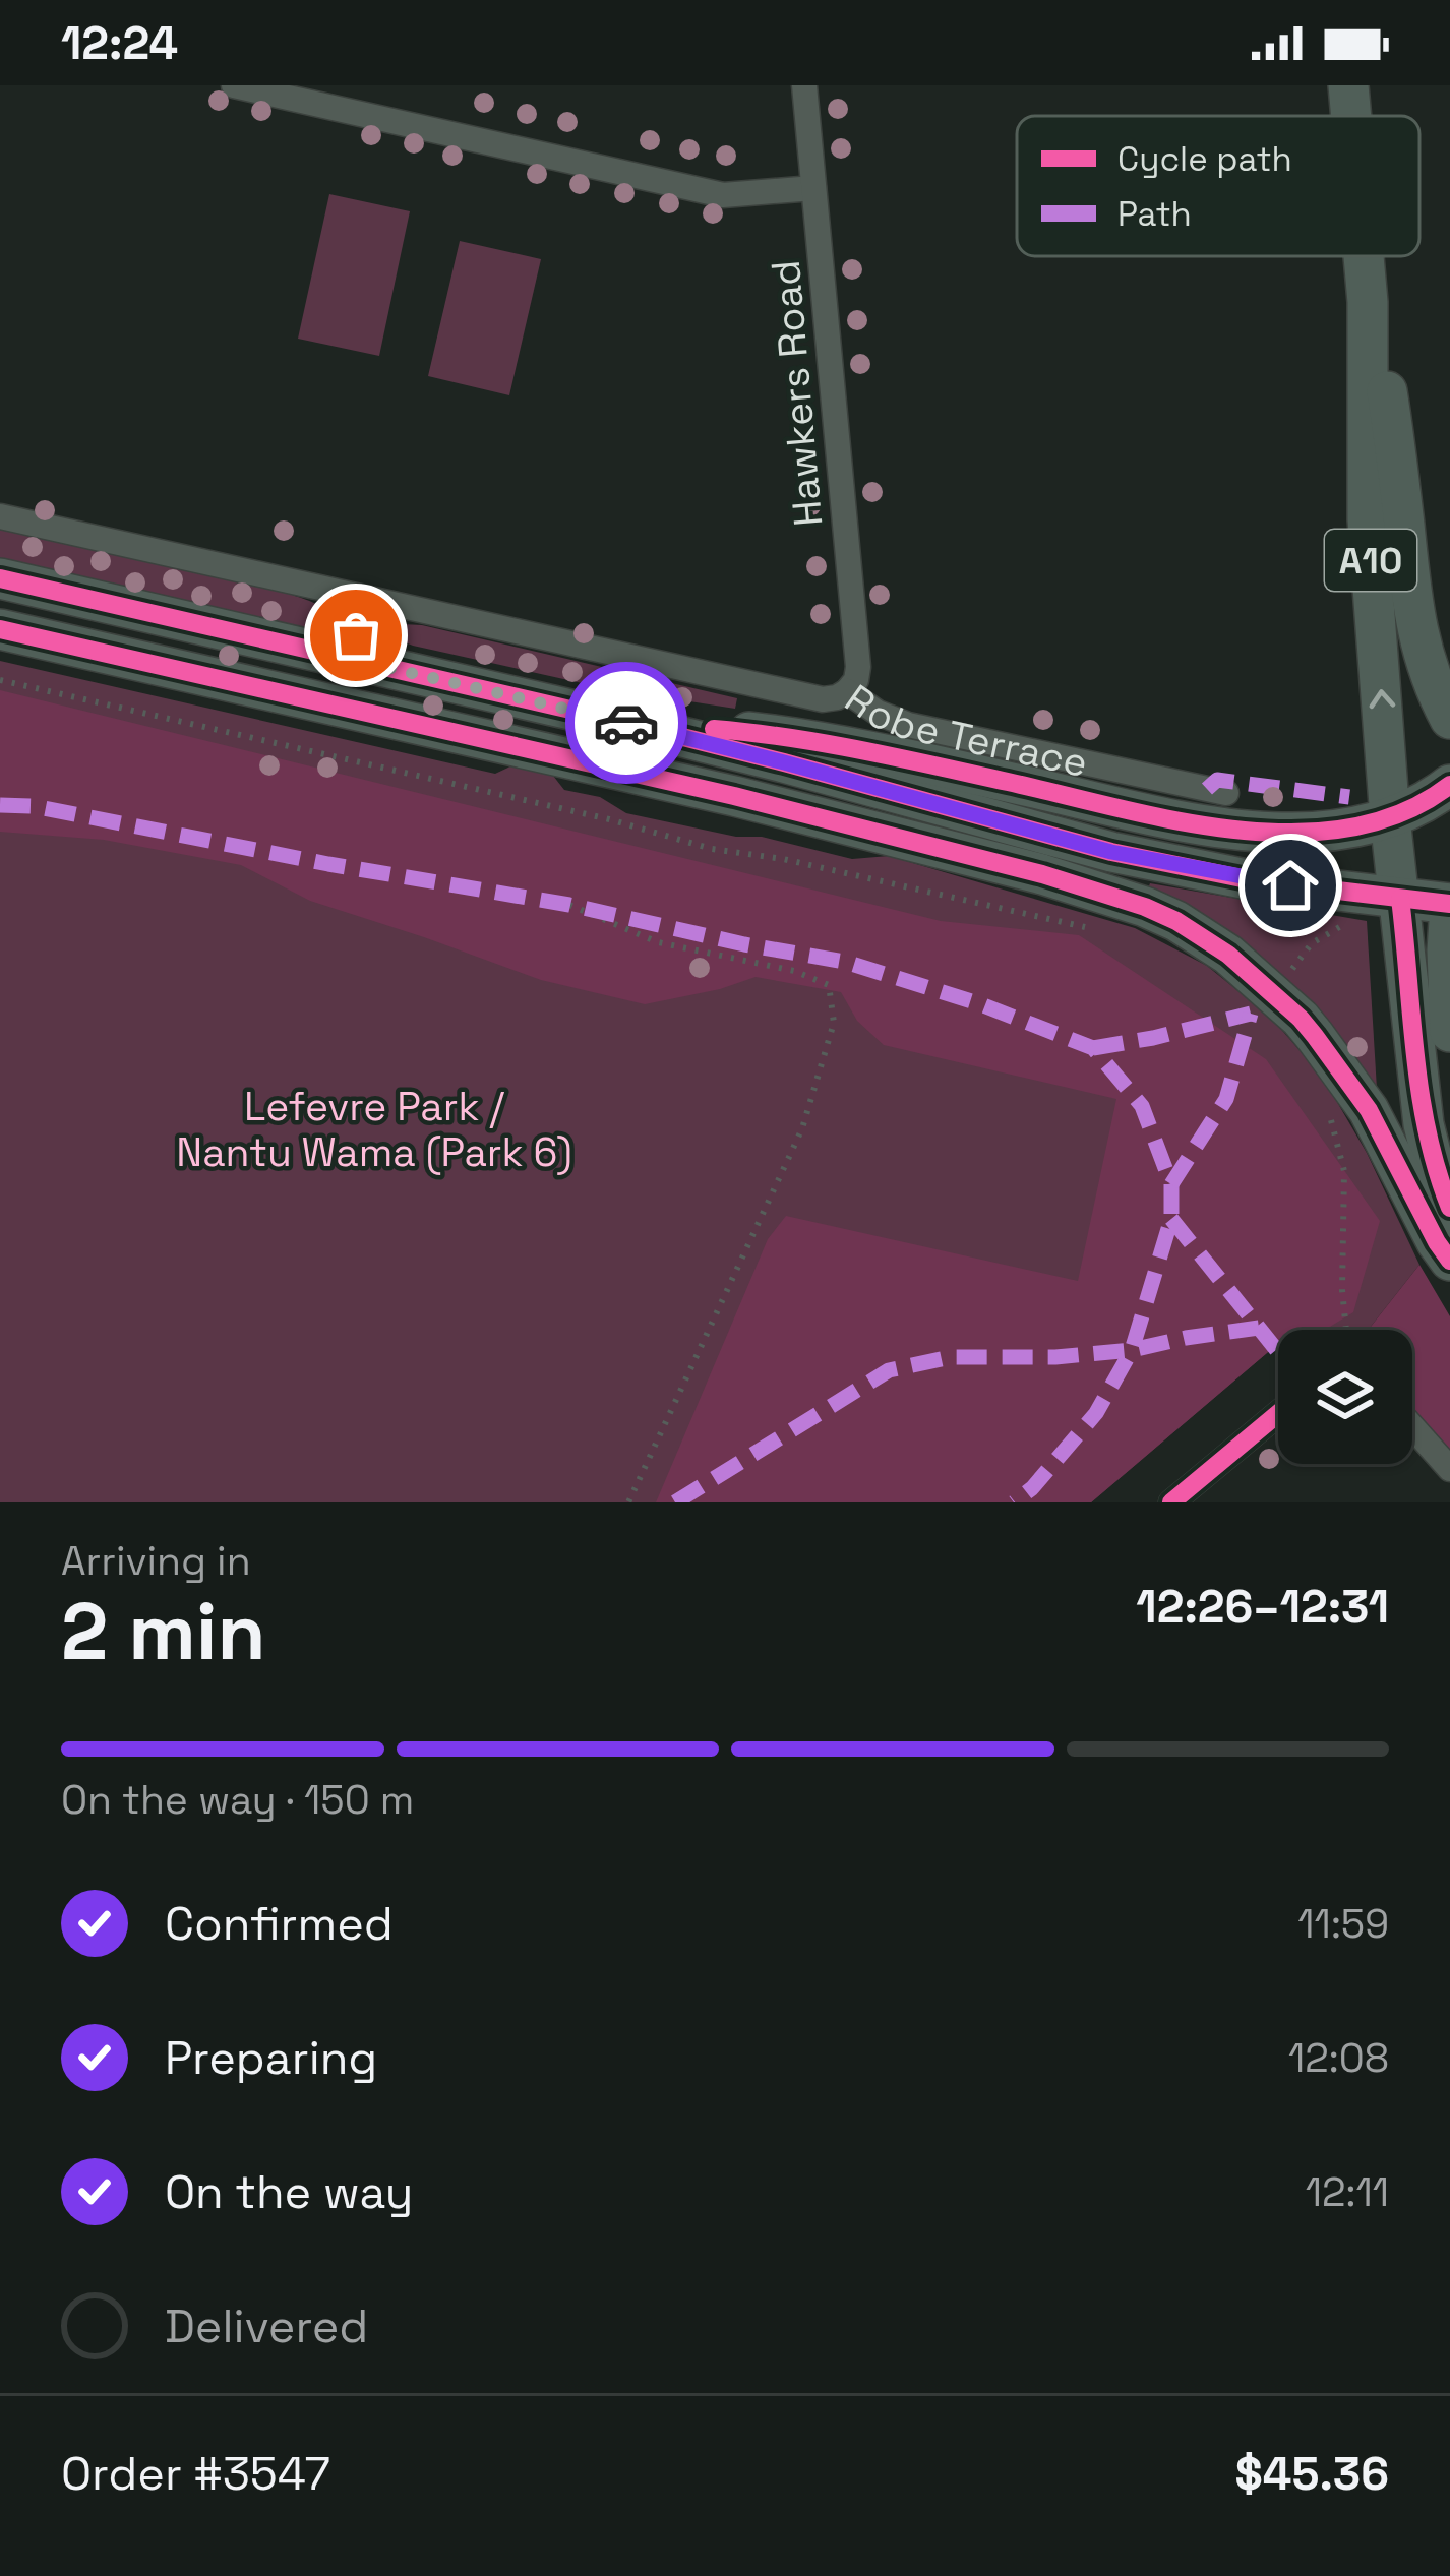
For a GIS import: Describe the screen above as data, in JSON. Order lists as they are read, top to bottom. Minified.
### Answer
{"streets":{"highway":["A10","Robe Terrace"],"street":["Hawkers Road"]},"crossings":[["Hawkers Road","Robe Terrace"]],"parks":["Lefevre Park / Nantu Wama (Park 6)"],"legend":["Cycle path","Path"],"page":{"status":"12:24","heading":["2 min","Arriving in","12:26–12:31"],"panel":["Order #3547","$45.36"],"bar":"On the way · 150 m","list":[["Confirmed","11:59"],["Preparing","12:08"],["On the way","12:11"],"Delivered"]}}
